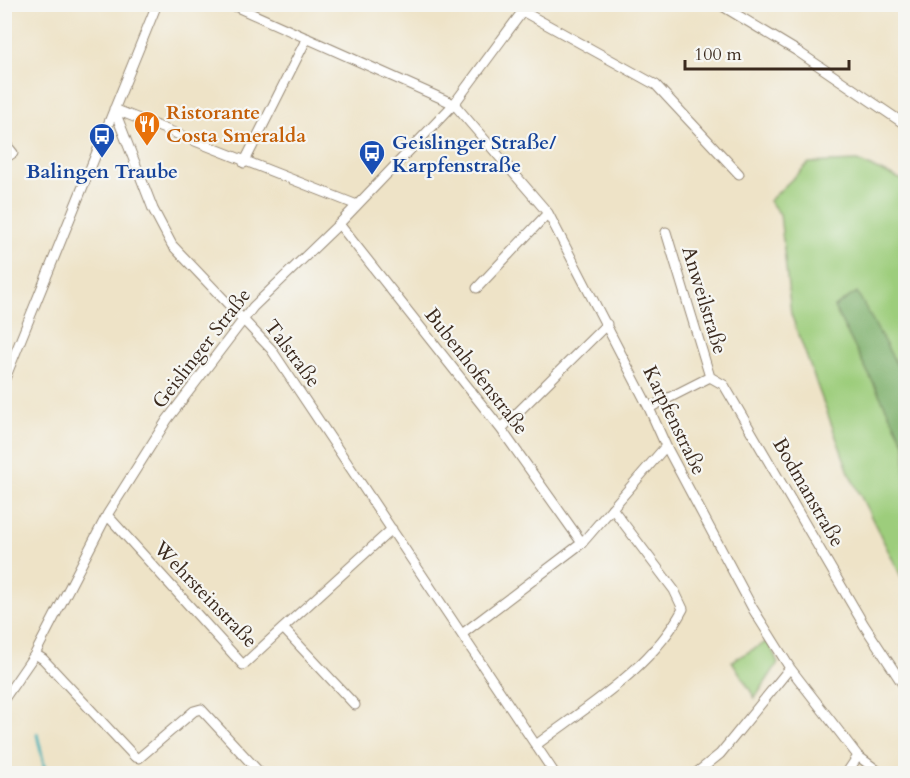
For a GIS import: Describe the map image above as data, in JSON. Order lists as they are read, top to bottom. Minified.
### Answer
{"streets":{"street":["Anweilstraße","Geislinger Straße","Talstraße","Bubenhofenstraße","Karpfenstraße","Bodmanstraße","Wehrsteinstraße"]},"crossings":[["Anweilstraße","Bodmanstraße"],["Geislinger Straße","Talstraße"],["Geislinger Straße","Bubenhofenstraße"],["Geislinger Straße","Karpfenstraße"],["Geislinger Straße","Wehrsteinstraße"]],"places":{"restaurant":["Ristorante Costa Smeralda"],"bus stop":["Balingen Traube","Geislinger Straße/ Karpfenstraße"]},"scale_bar":"100 m"}
